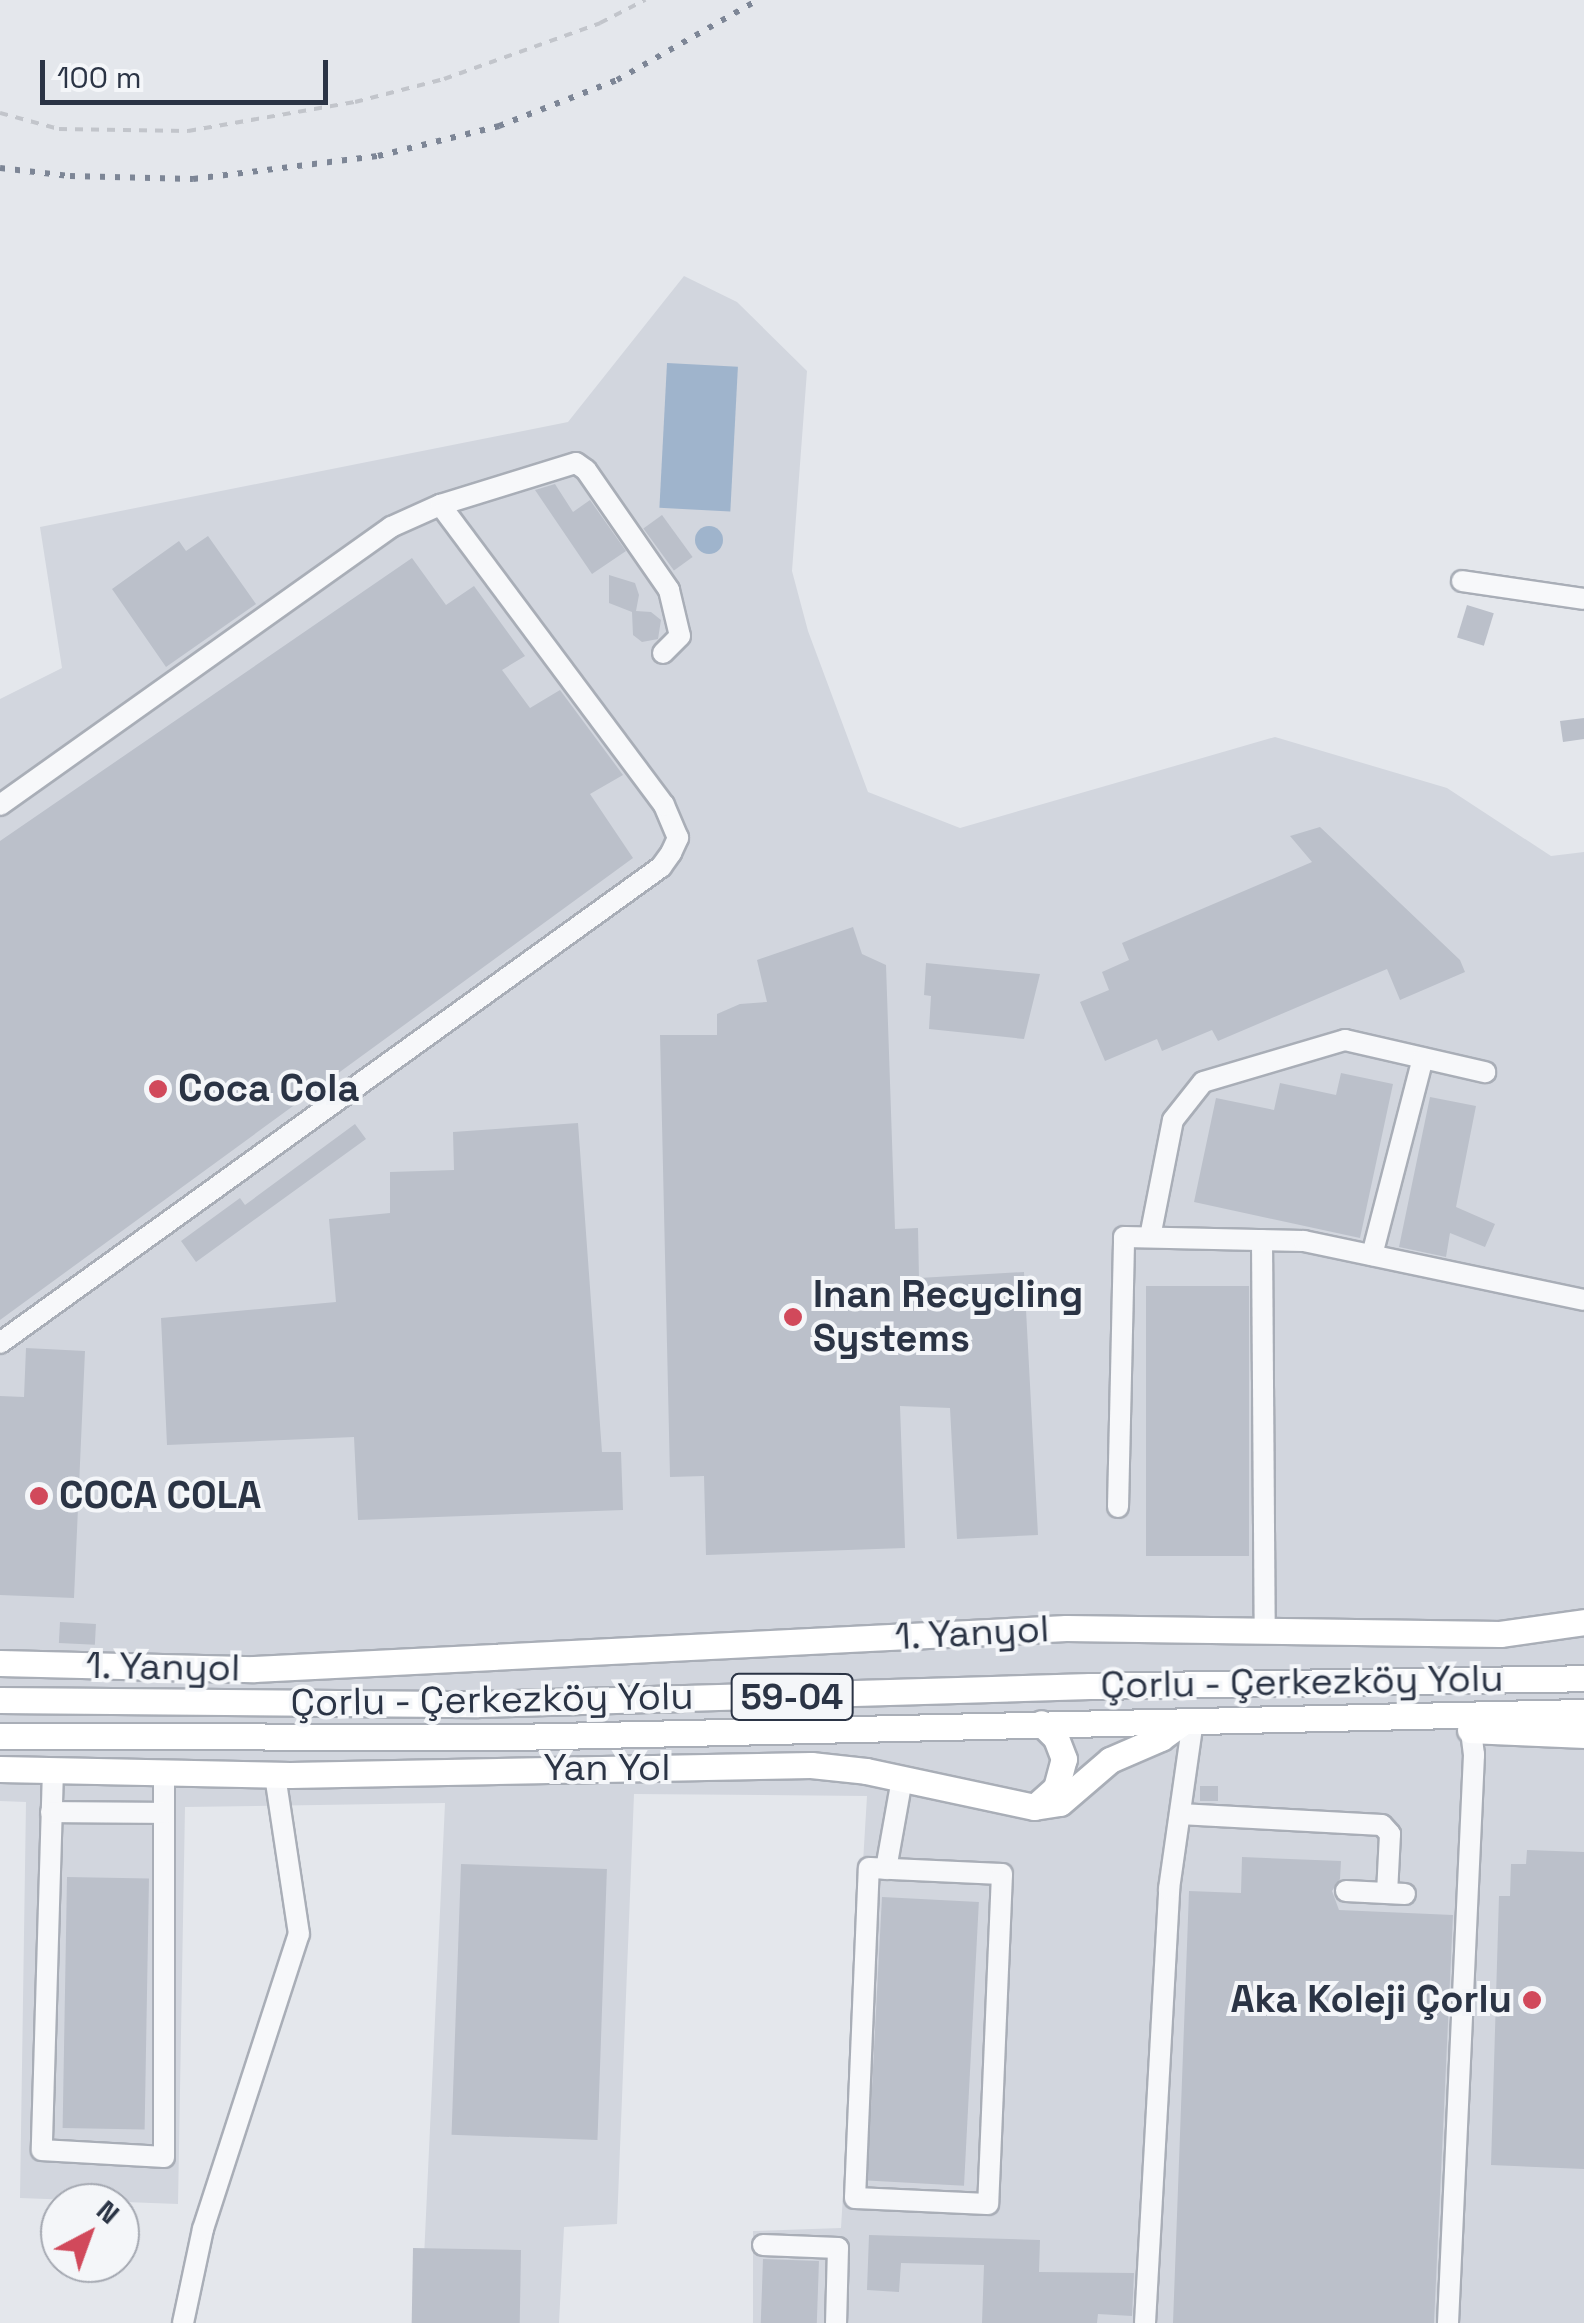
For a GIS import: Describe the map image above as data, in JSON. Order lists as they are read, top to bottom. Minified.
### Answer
{"streets":{"main road":["1. Yanyol","Çorlu - Çerkezköy Yolu","59-04","Yan Yol"]},"places":["Coca Cola","Inan Recycling Systems","COCA COLA","Aka Koleji Çorlu"],"scale_bar":"100 m","north":"top right"}
